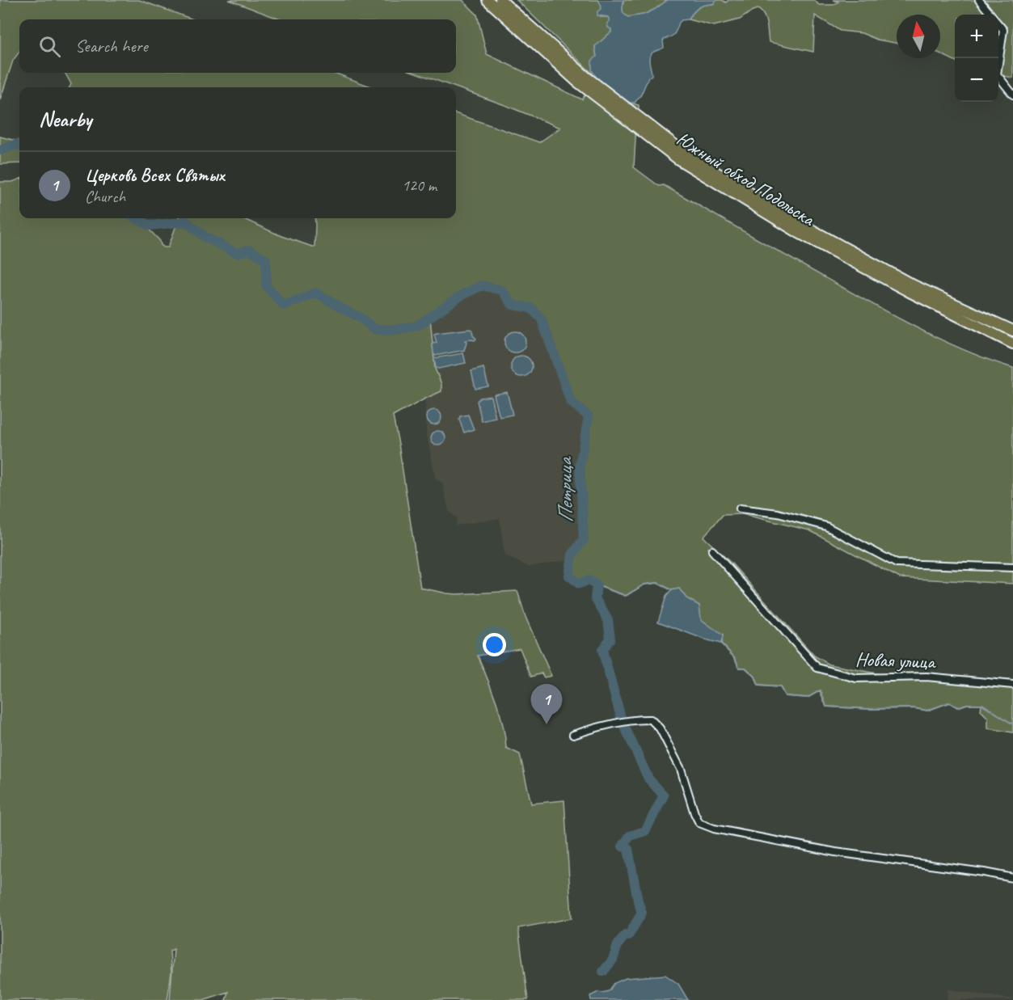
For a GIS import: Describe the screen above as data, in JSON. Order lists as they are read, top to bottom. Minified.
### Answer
{"streets":{"main road":["Южный обход Подольска"],"street":["Новая улица"]},"water":["Петрица"],"north":"top","page":{"map_buttons":["+","−"],"search":"Search here","heading":"Nearby","list":[{"mark":"1","name":"Церковь Всех Святых","note":"Church","value":"120 m"}],"pins":"1"}}
